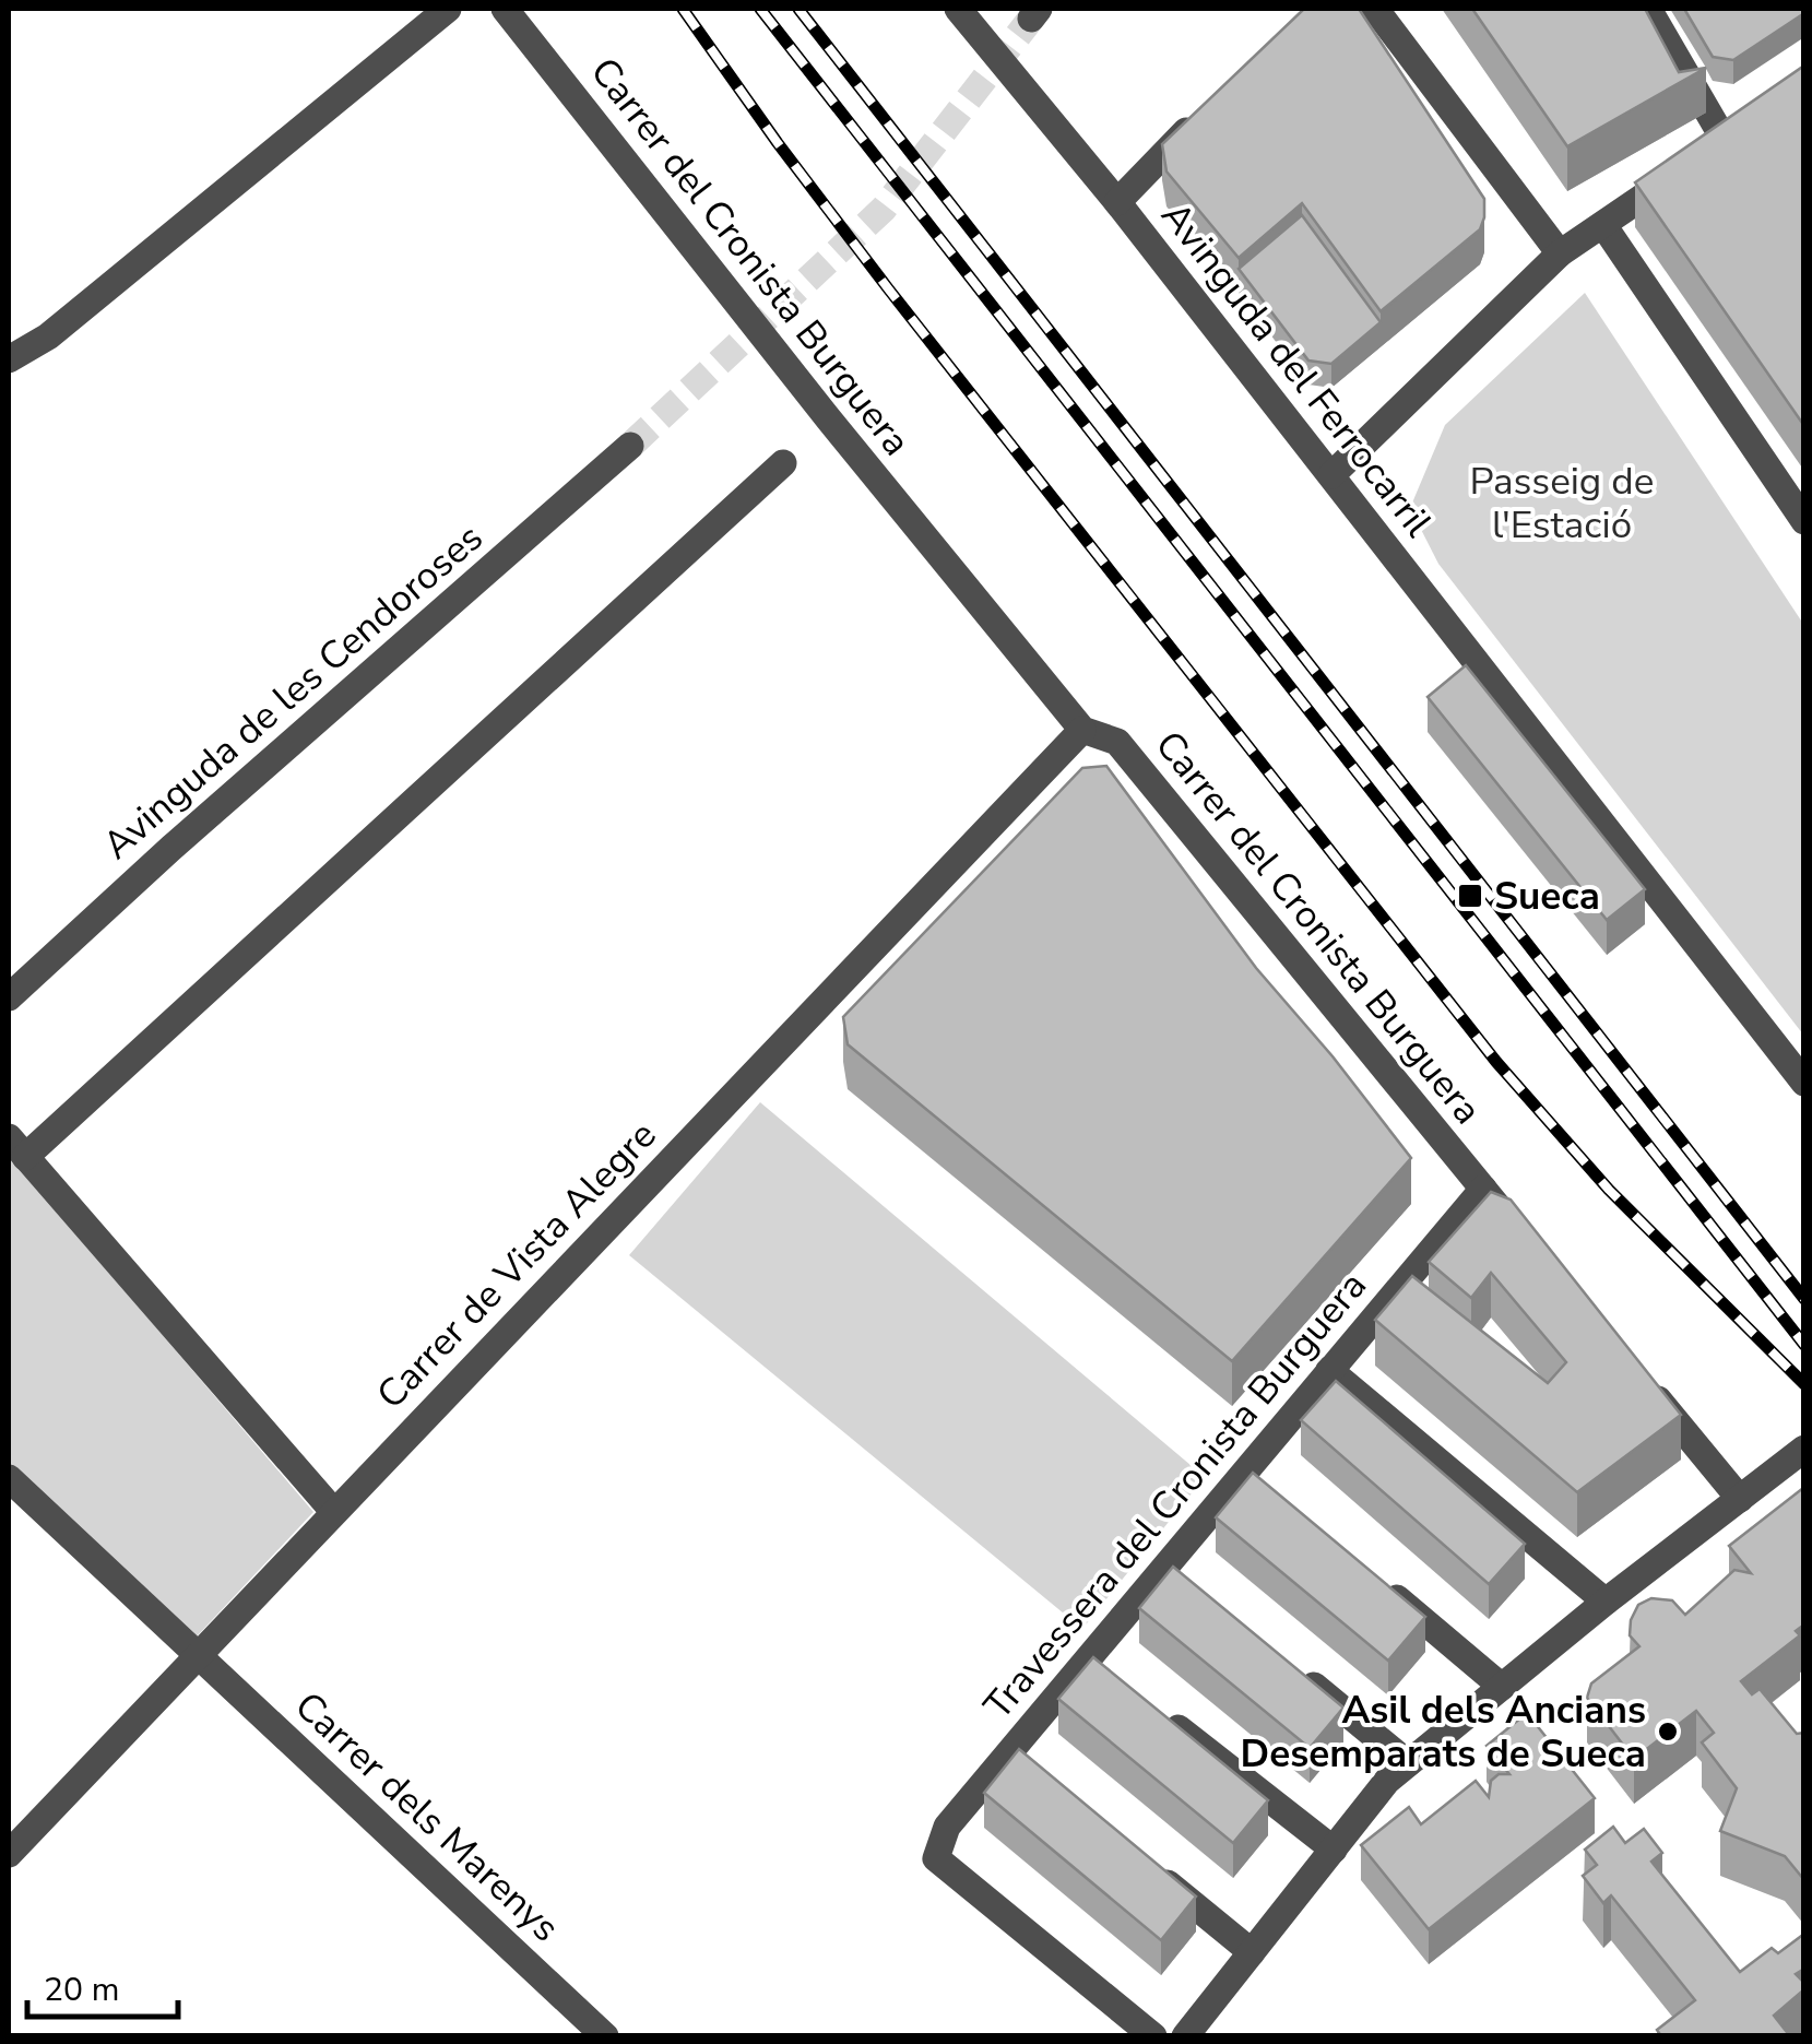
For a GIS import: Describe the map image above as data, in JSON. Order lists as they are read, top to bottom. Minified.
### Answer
{"streets":{"street":["Carrer del Cronista Burguera","Avinguda del Ferrocarril","Avinguda de les Cendoroses","Carrer de Vista Alegre","Travessera del Cronista Burguera","Carrer dels Marenys"]},"crossings":[["Carrer del Cronista Burguera","Carrer de Vista Alegre"],["Carrer del Cronista Burguera","Travessera del Cronista Burguera"],["Carrer de Vista Alegre","Carrer dels Marenys"]],"parks":["Passeig de l'Estació"],"places":{"transit":["Sueca"],"other":["Asil dels Ancians Desemparats de Sueca"]},"scale_bar":"20 m"}
